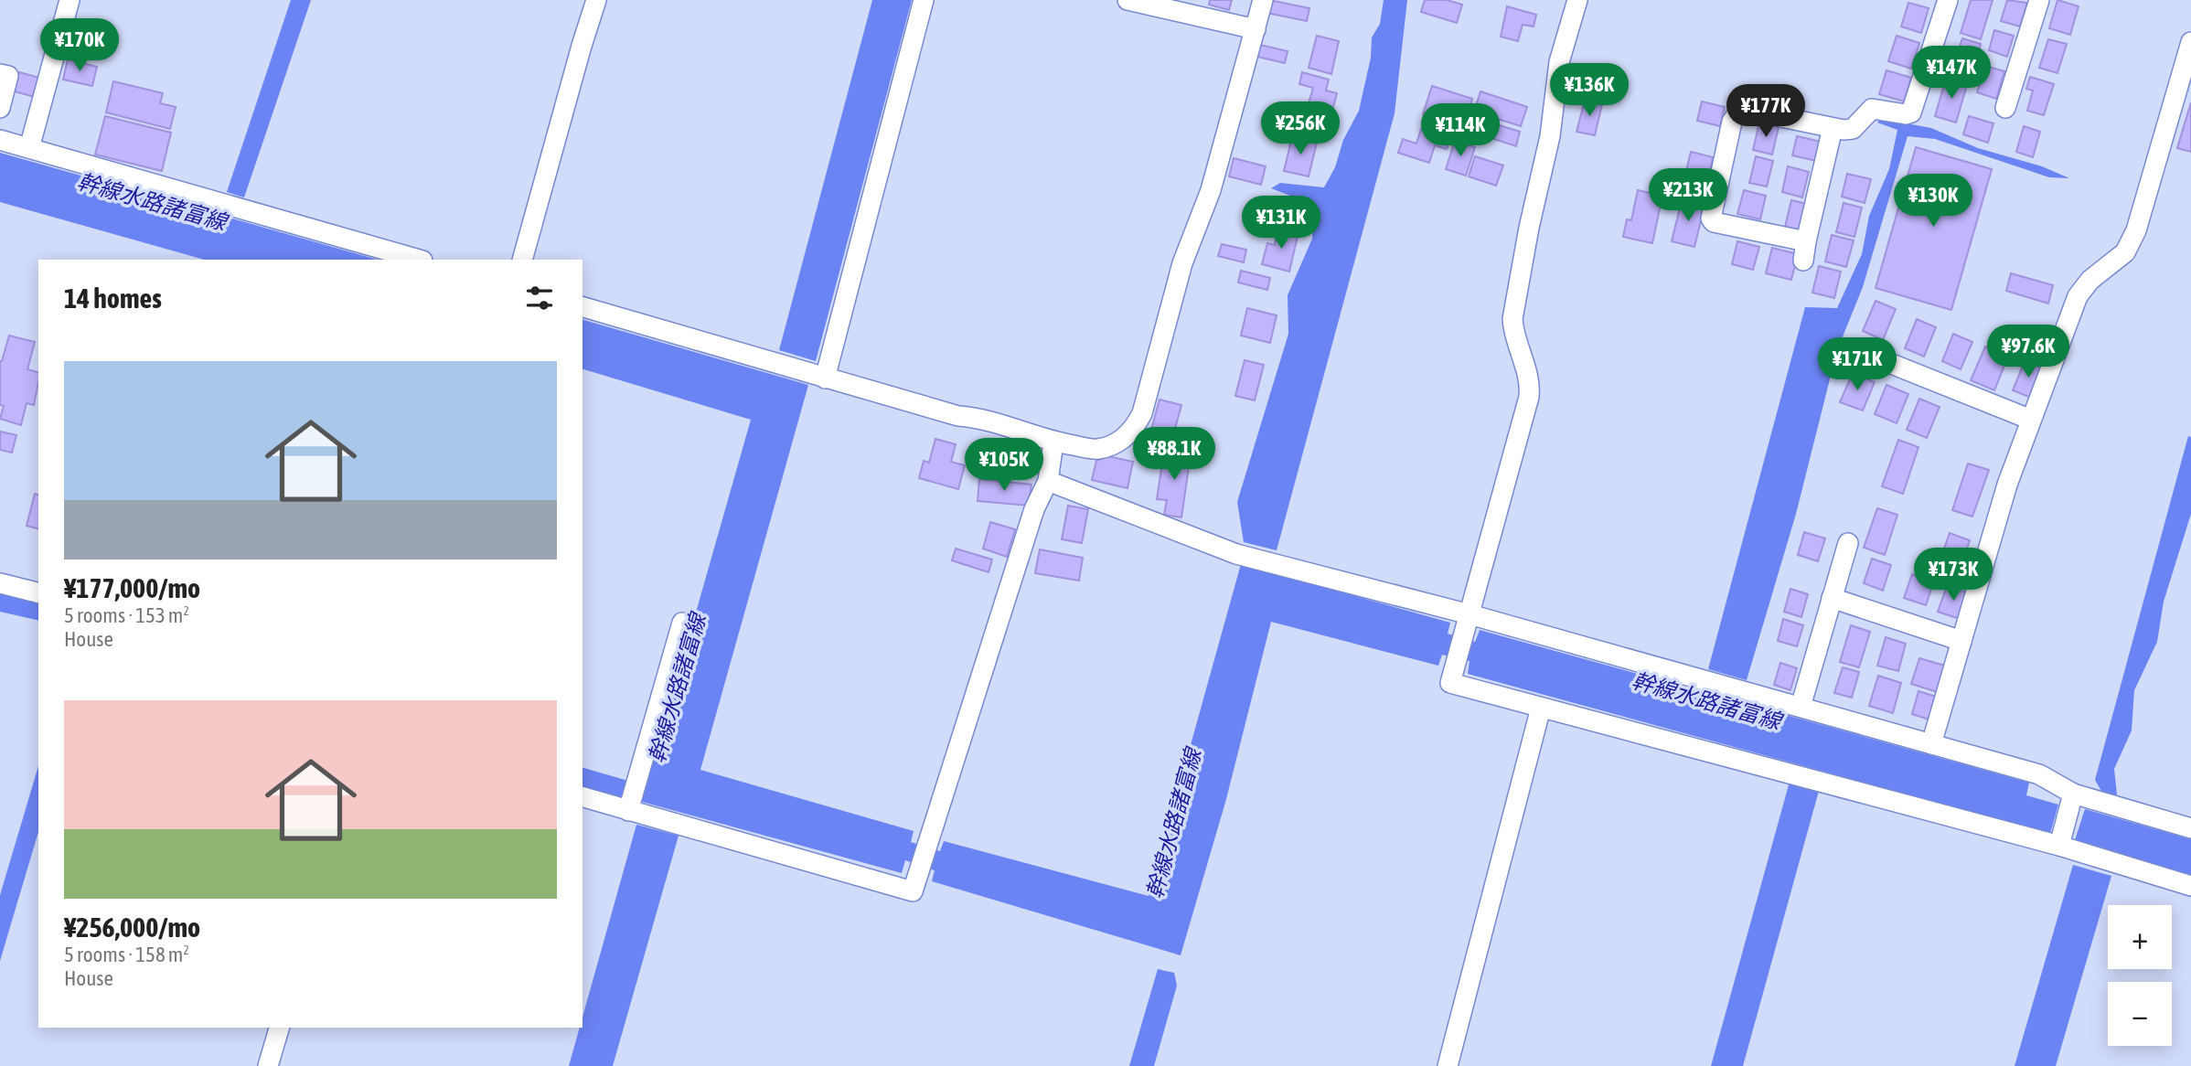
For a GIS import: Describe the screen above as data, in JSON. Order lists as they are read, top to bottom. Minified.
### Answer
{"water":["幹線水路諸富線"],"page":{"price":["¥170K","¥147K","¥136K","¥177K","¥256K","¥114K","¥213K","¥130K","¥131K","¥97.6K","¥171K","¥88.1K","¥105K","¥173K"],"heading":"14 homes","list":[{"name":"¥177,000/mo","note":"5 rooms · 153 m² · House"},{"name":"¥256,000/mo","note":"5 rooms · 158 m² · House"}],"map_buttons":["+","−"]}}
